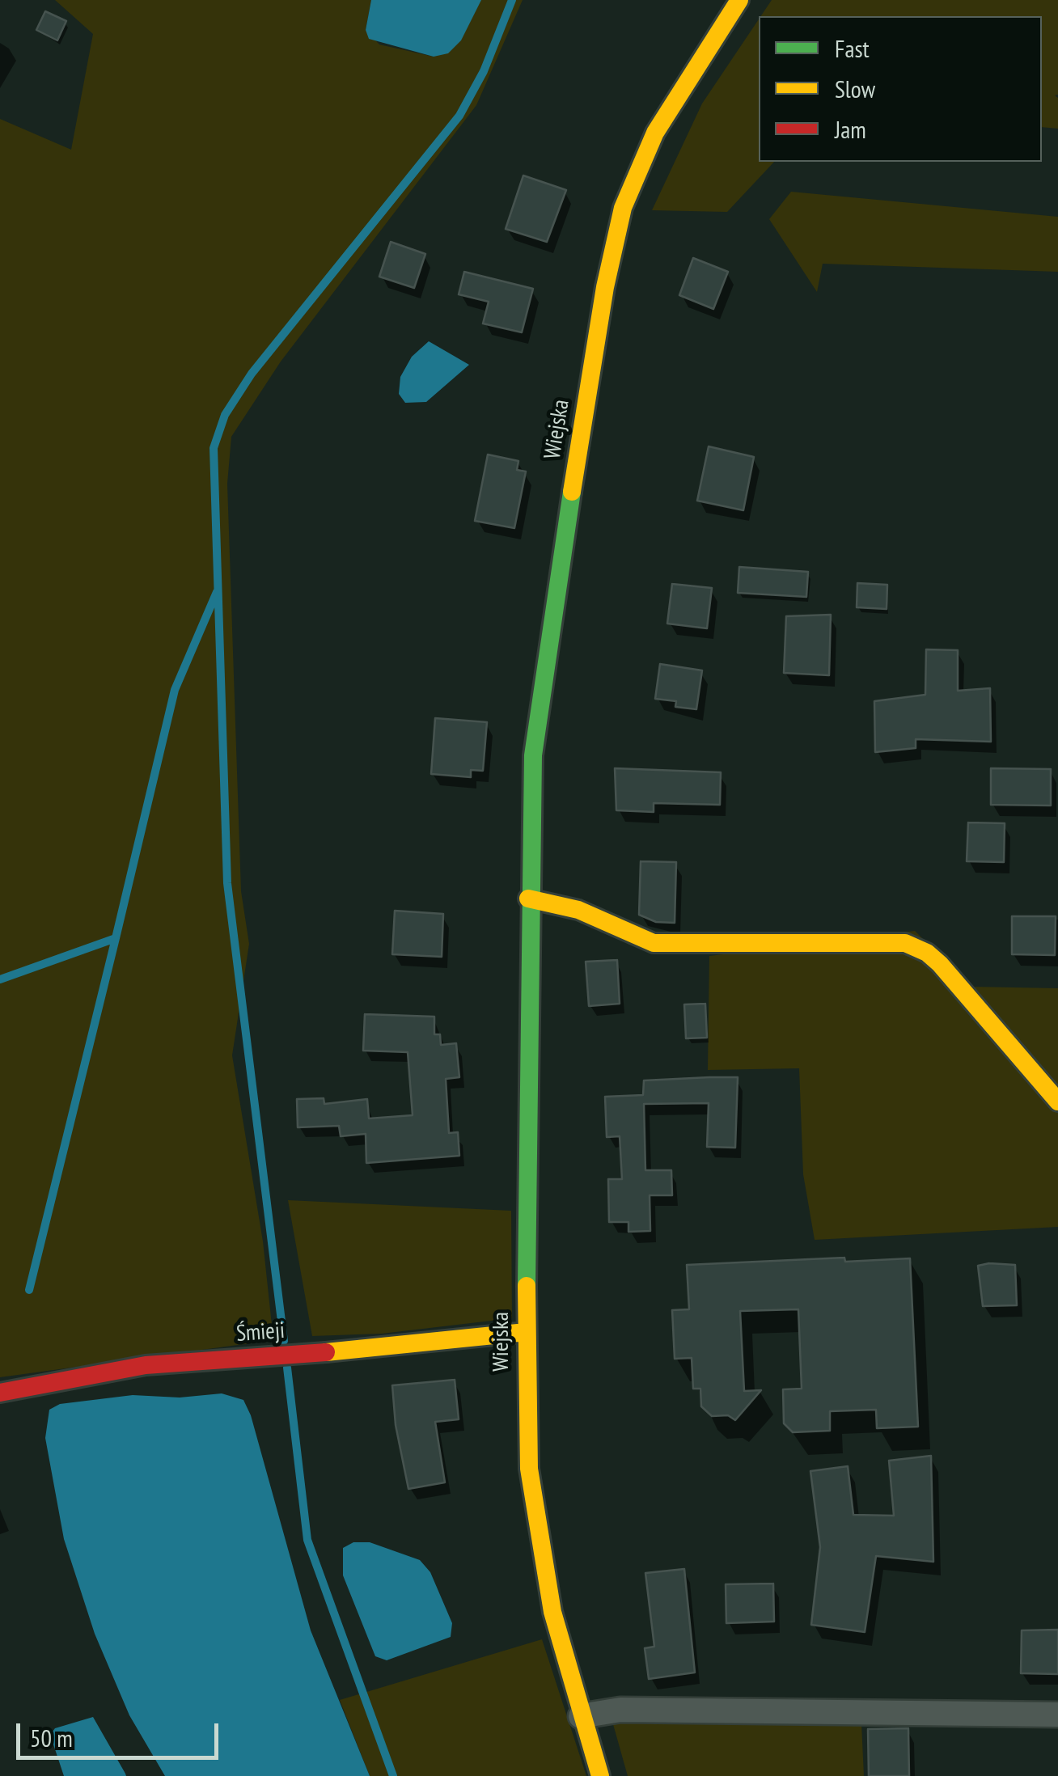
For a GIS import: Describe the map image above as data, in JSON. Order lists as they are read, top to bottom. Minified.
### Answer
{"streets":{"street":["Wiejska","Śmieji"]},"crossings":[["Wiejska","Śmieji"]],"legend":["Fast","Slow","Jam"],"scale_bar":"50 m"}
